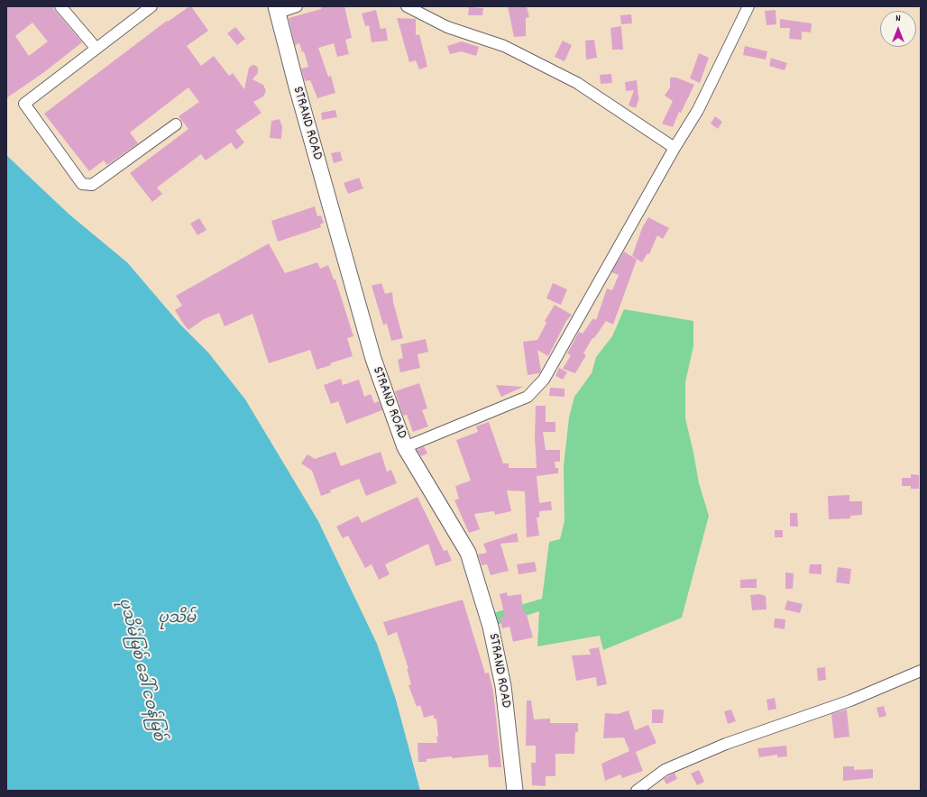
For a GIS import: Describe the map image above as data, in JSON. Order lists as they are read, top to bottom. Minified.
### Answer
{"streets":{"main road":["STRAND ROAD"]},"water":["ပုသိမ်","ပုသိမ်မြစ် ခေါ် ငဝန်မြစ်"],"north":"top"}
